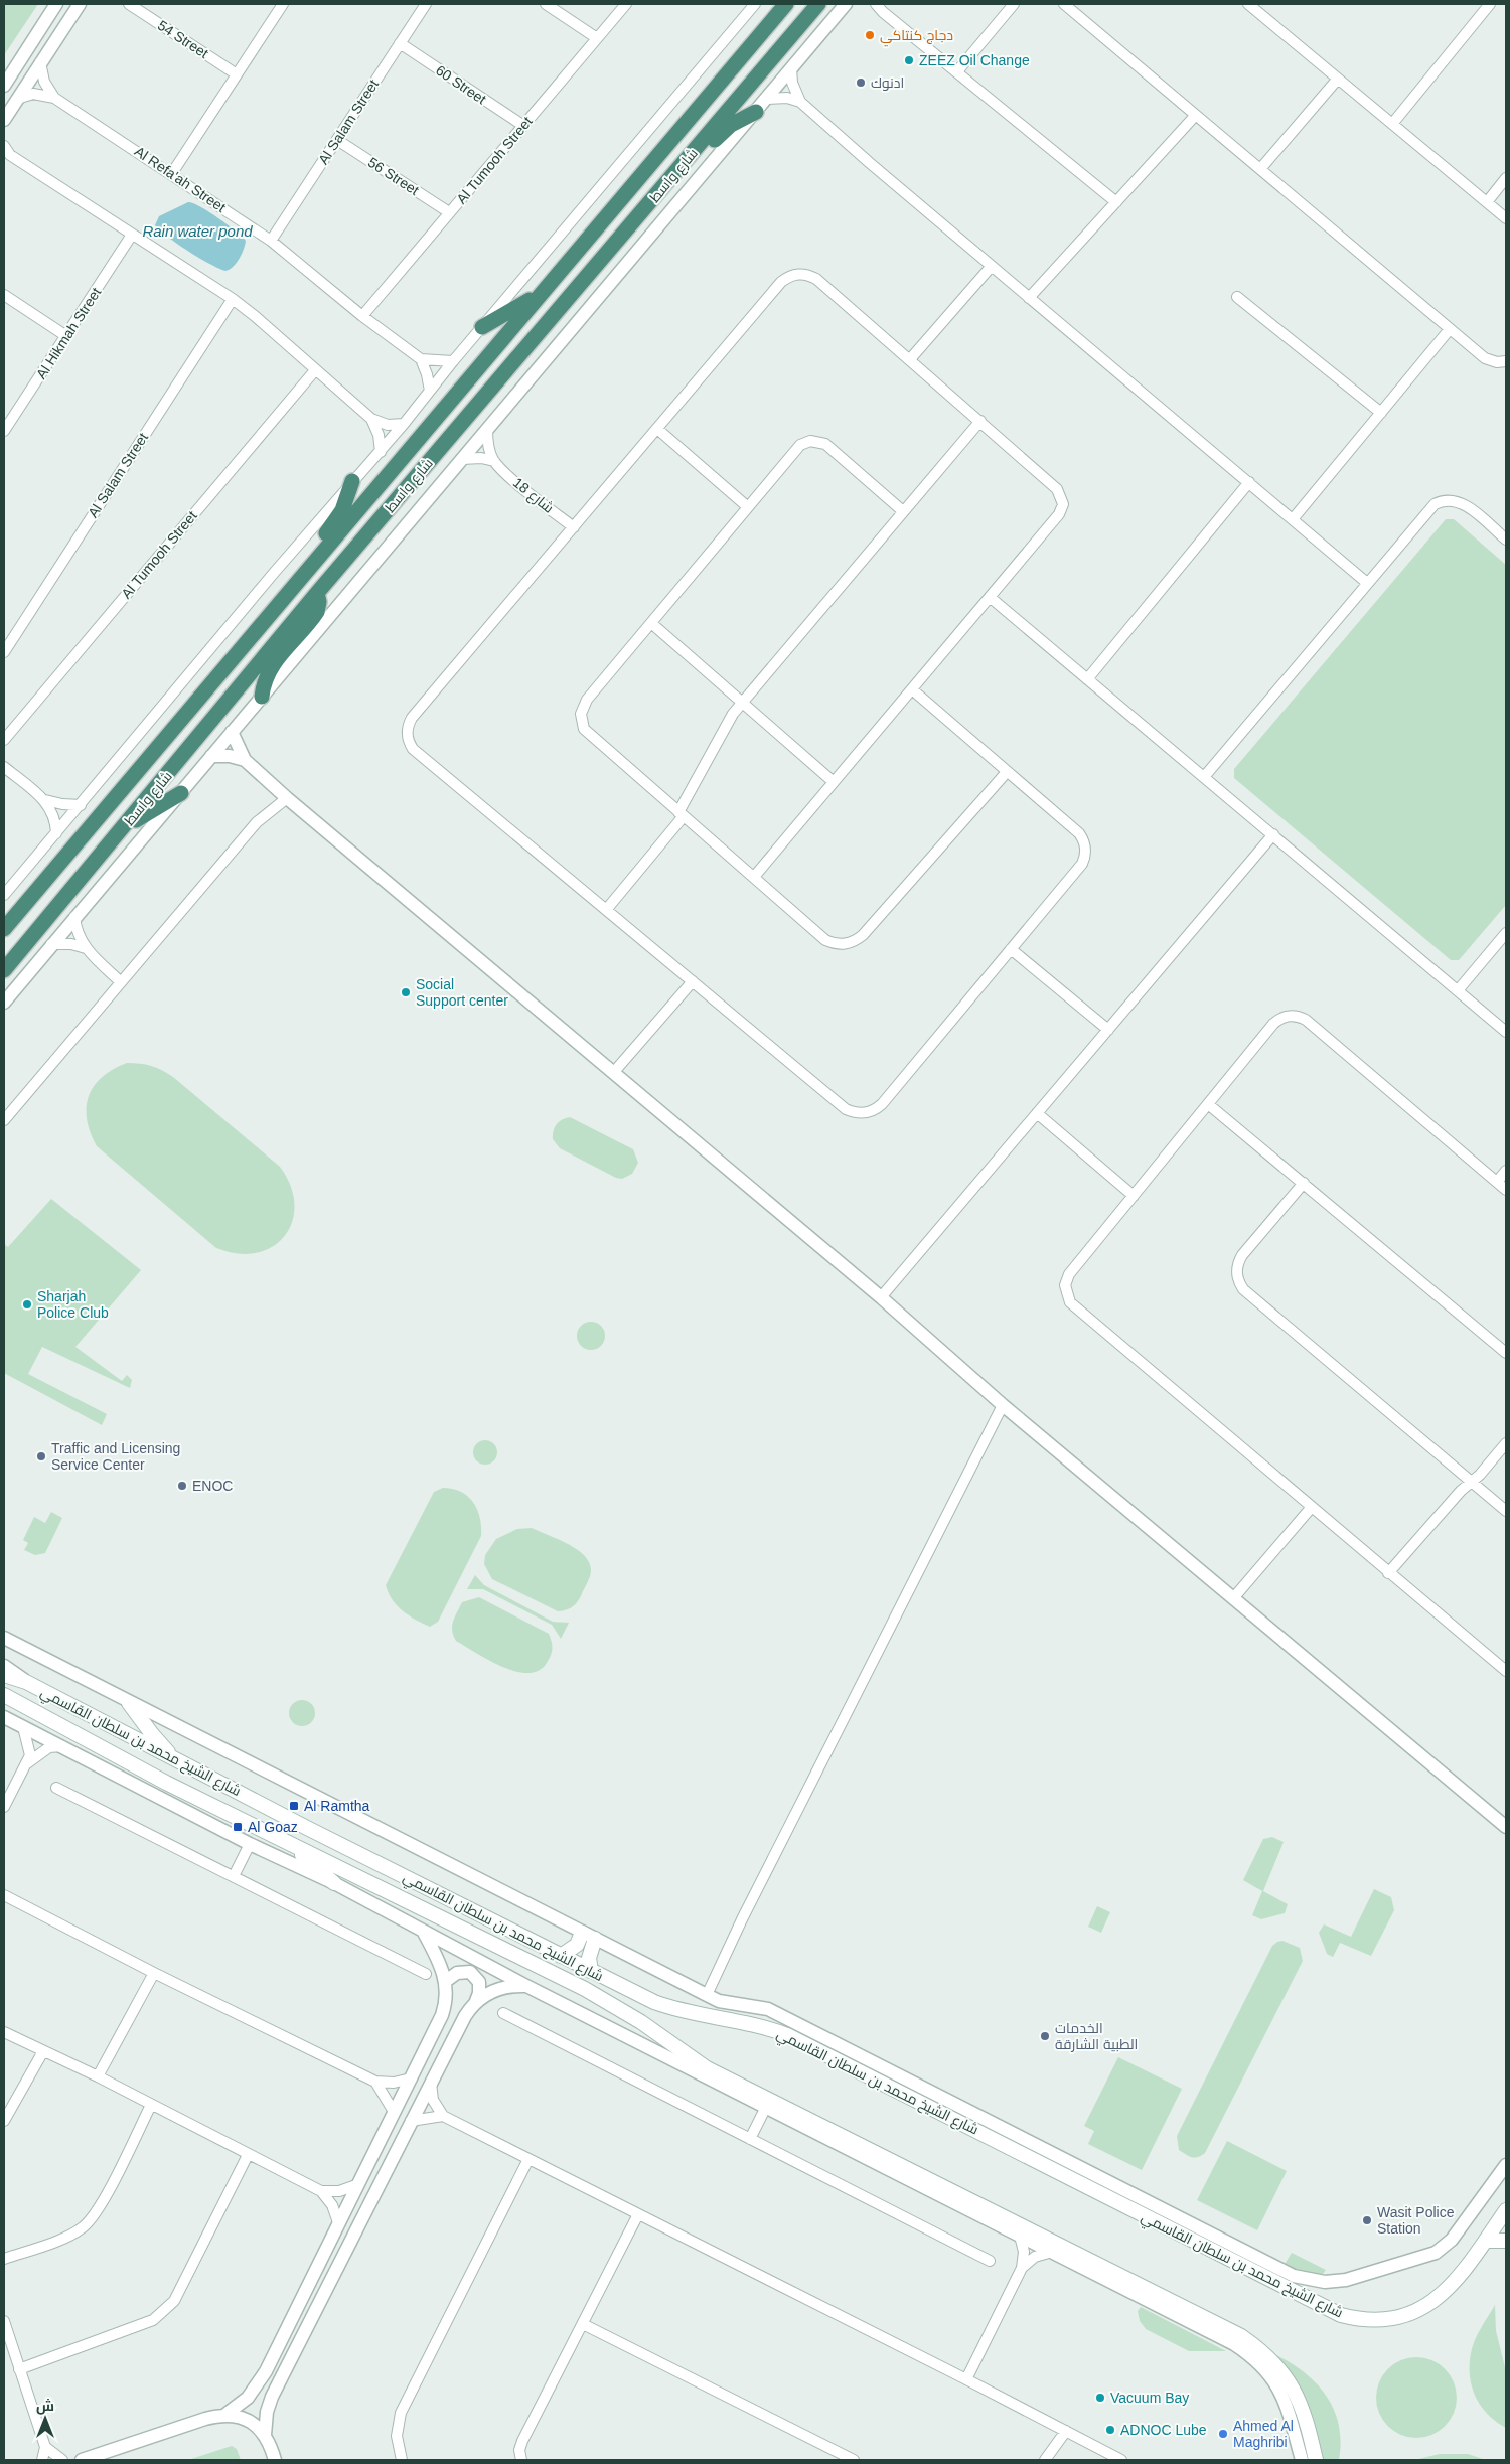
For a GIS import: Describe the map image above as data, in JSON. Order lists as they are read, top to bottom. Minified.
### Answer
{"streets":{"highway":["شارع واسط"],"main road":["شارع الشيخ محمد بن سلطان القاسمي"],"street":["54 Street","60 Street","Al Salam Street","Al Tumooh Street","56 Street","Al Refa'ah Street","Al Hikmah Street","شارع 18"]},"crossings":[["60 Street","Al Salam Street"],["60 Street","Al Tumooh Street"],["Al Salam Street","56 Street"],["Al Salam Street","Al Refa'ah Street"],["Al Tumooh Street","56 Street"],["Al Tumooh Street","Al Refa'ah Street"]],"water":["Rain water pond"],"places":{"other":["دجاج كنتاكي","ZEEZ Oil Change","ادنوك","Social Support center","Sharjah Police Club","Traffic and Licensing Service Center","ENOC","الخدمات الطبية الشارقة","Wasit Police Station","Vacuum Bay","ADNOC Lube","Ahmed Al Maghribi"],"transit":["Al Ramtha","Al Goaz"]},"north":"top"}
